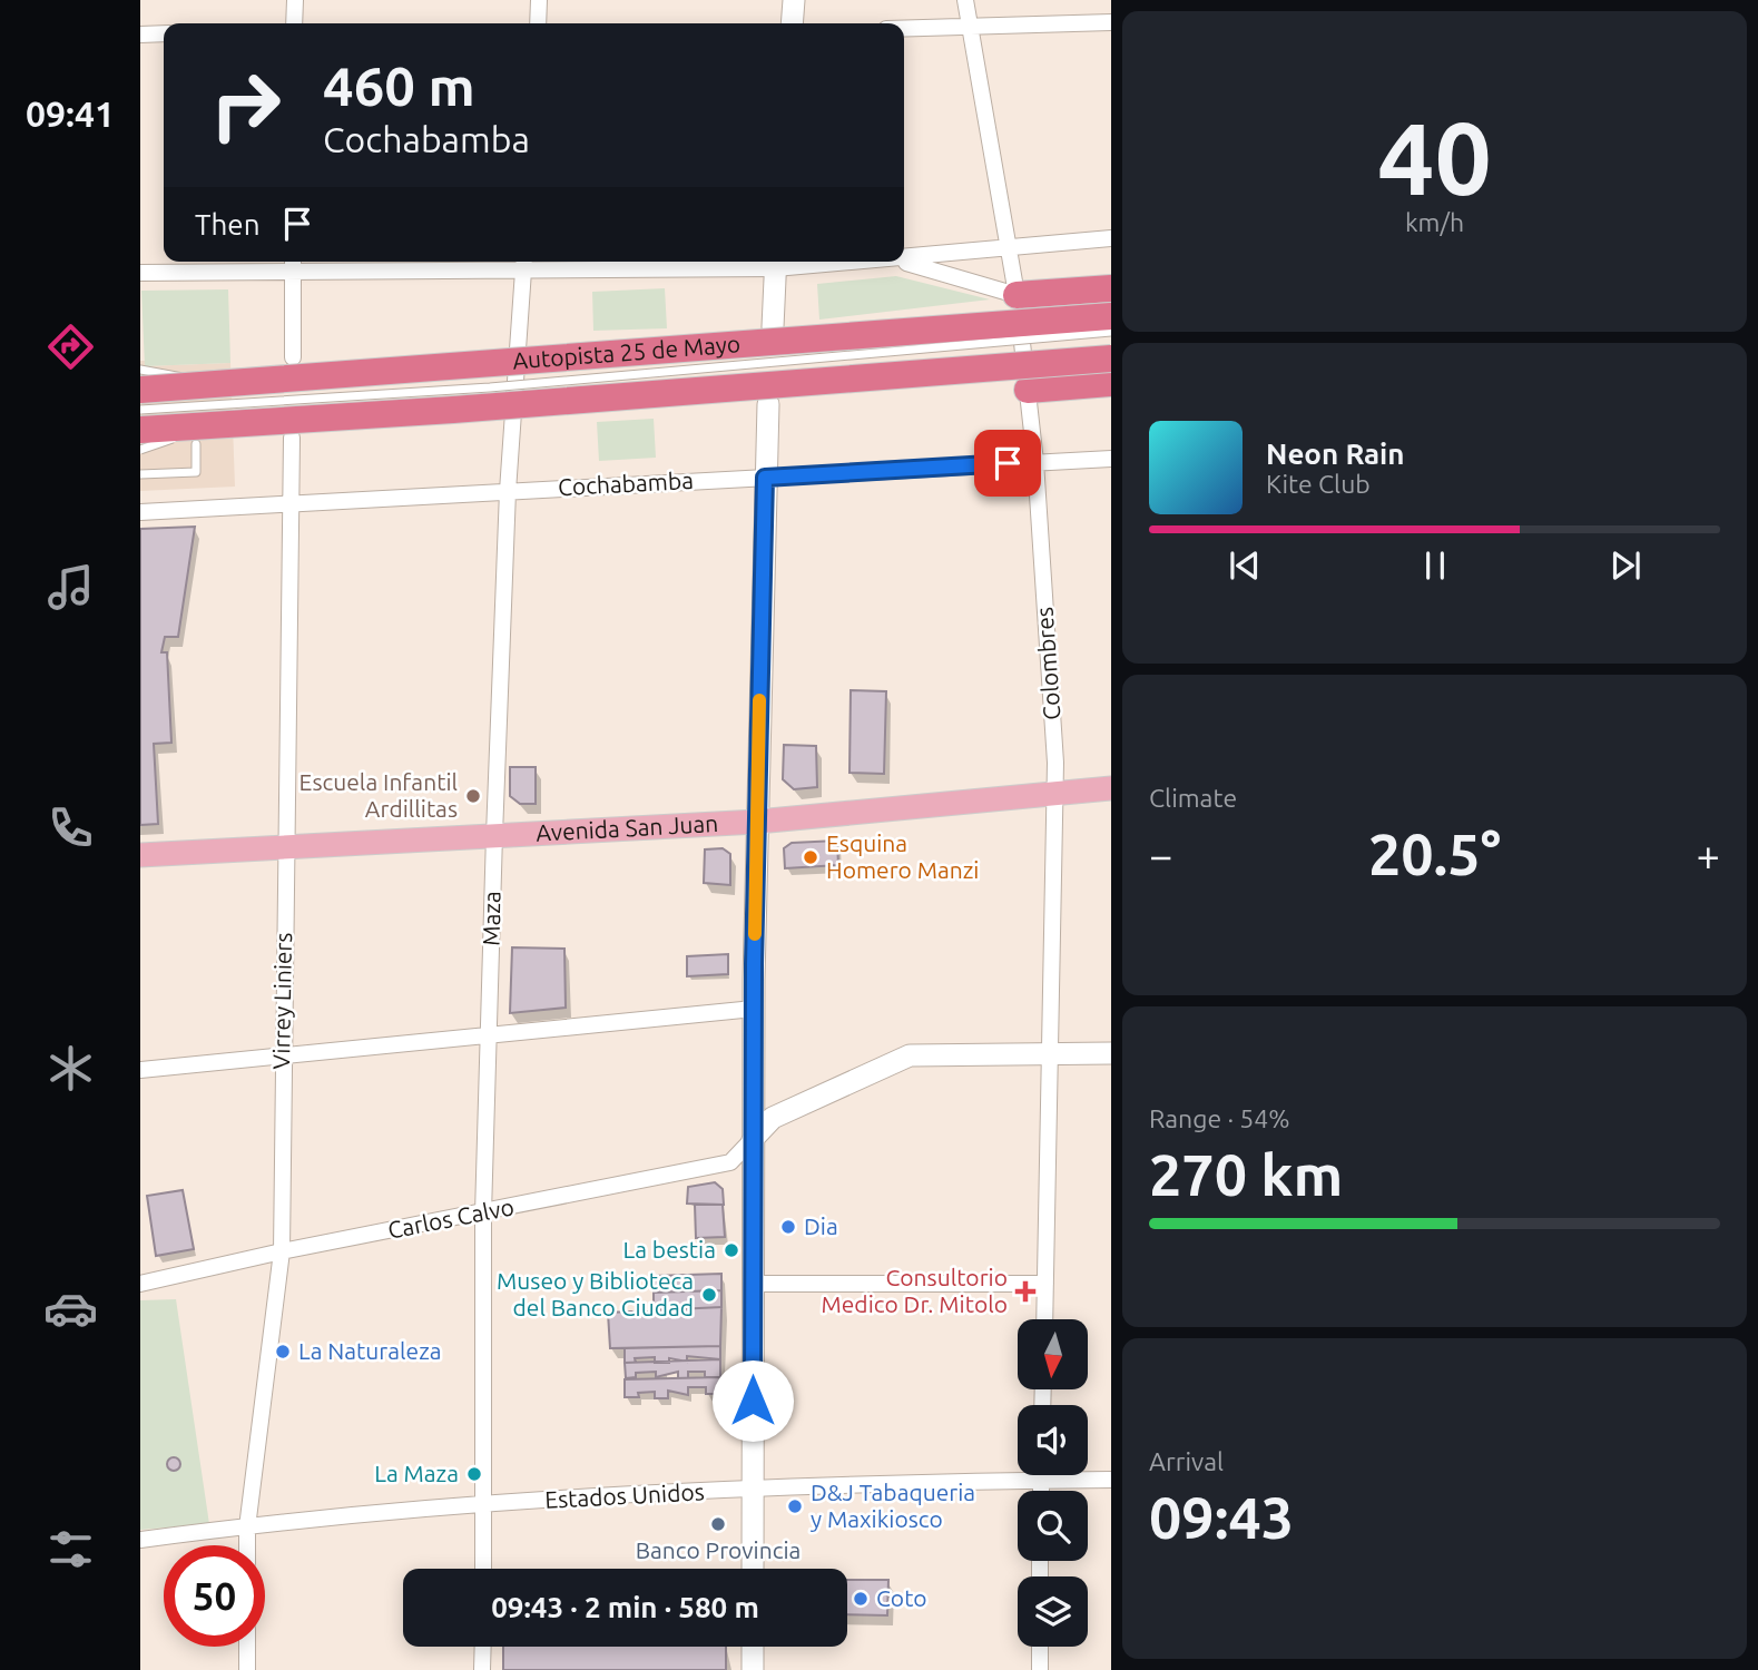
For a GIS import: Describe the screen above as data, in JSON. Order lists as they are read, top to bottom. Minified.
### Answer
{"streets":{"highway":["Autopista 25 de Mayo"],"main road":["Avenida San Juan"],"street":["Cochabamba","Colombres","Maza","Virrey Liniers","Carlos Calvo","Estados Unidos"]},"crossings":[["Cochabamba","Colombres"],["Cochabamba","Maza"],["Cochabamba","Virrey Liniers"],["Colombres","Avenida San Juan"],["Avenida San Juan","Maza"],["Avenida San Juan","Virrey Liniers"],["Maza","Carlos Calvo"],["Maza","Estados Unidos"],["Virrey Liniers","Carlos Calvo"],["Virrey Liniers","Estados Unidos"]],"places":{"other":["Escuela Infantil Ardillitas","Esquina Homero Manzi","Dia","La bestia","Museo y Biblioteca del Banco Ciudad","La Naturaleza","La Maza","D&J Tabaqueria y Maxikiosco","Banco Provincia","Coto"],"health":["Consultorio Medico Dr. Mitolo"]},"north":"bottom","page":{"tabs":"09:41","tile":[["40","km/h"],"Climate",["Range · 54%","270 km"],["Arrival","09:43"]],"turn":["460 m","Cochabamba"],"then":"Then","song":["Neon Rain","Kite Club"],"heat":["−","20.5°","+"],"limit":"50","trip":"09:43 · 2 min · 580 m"}}
